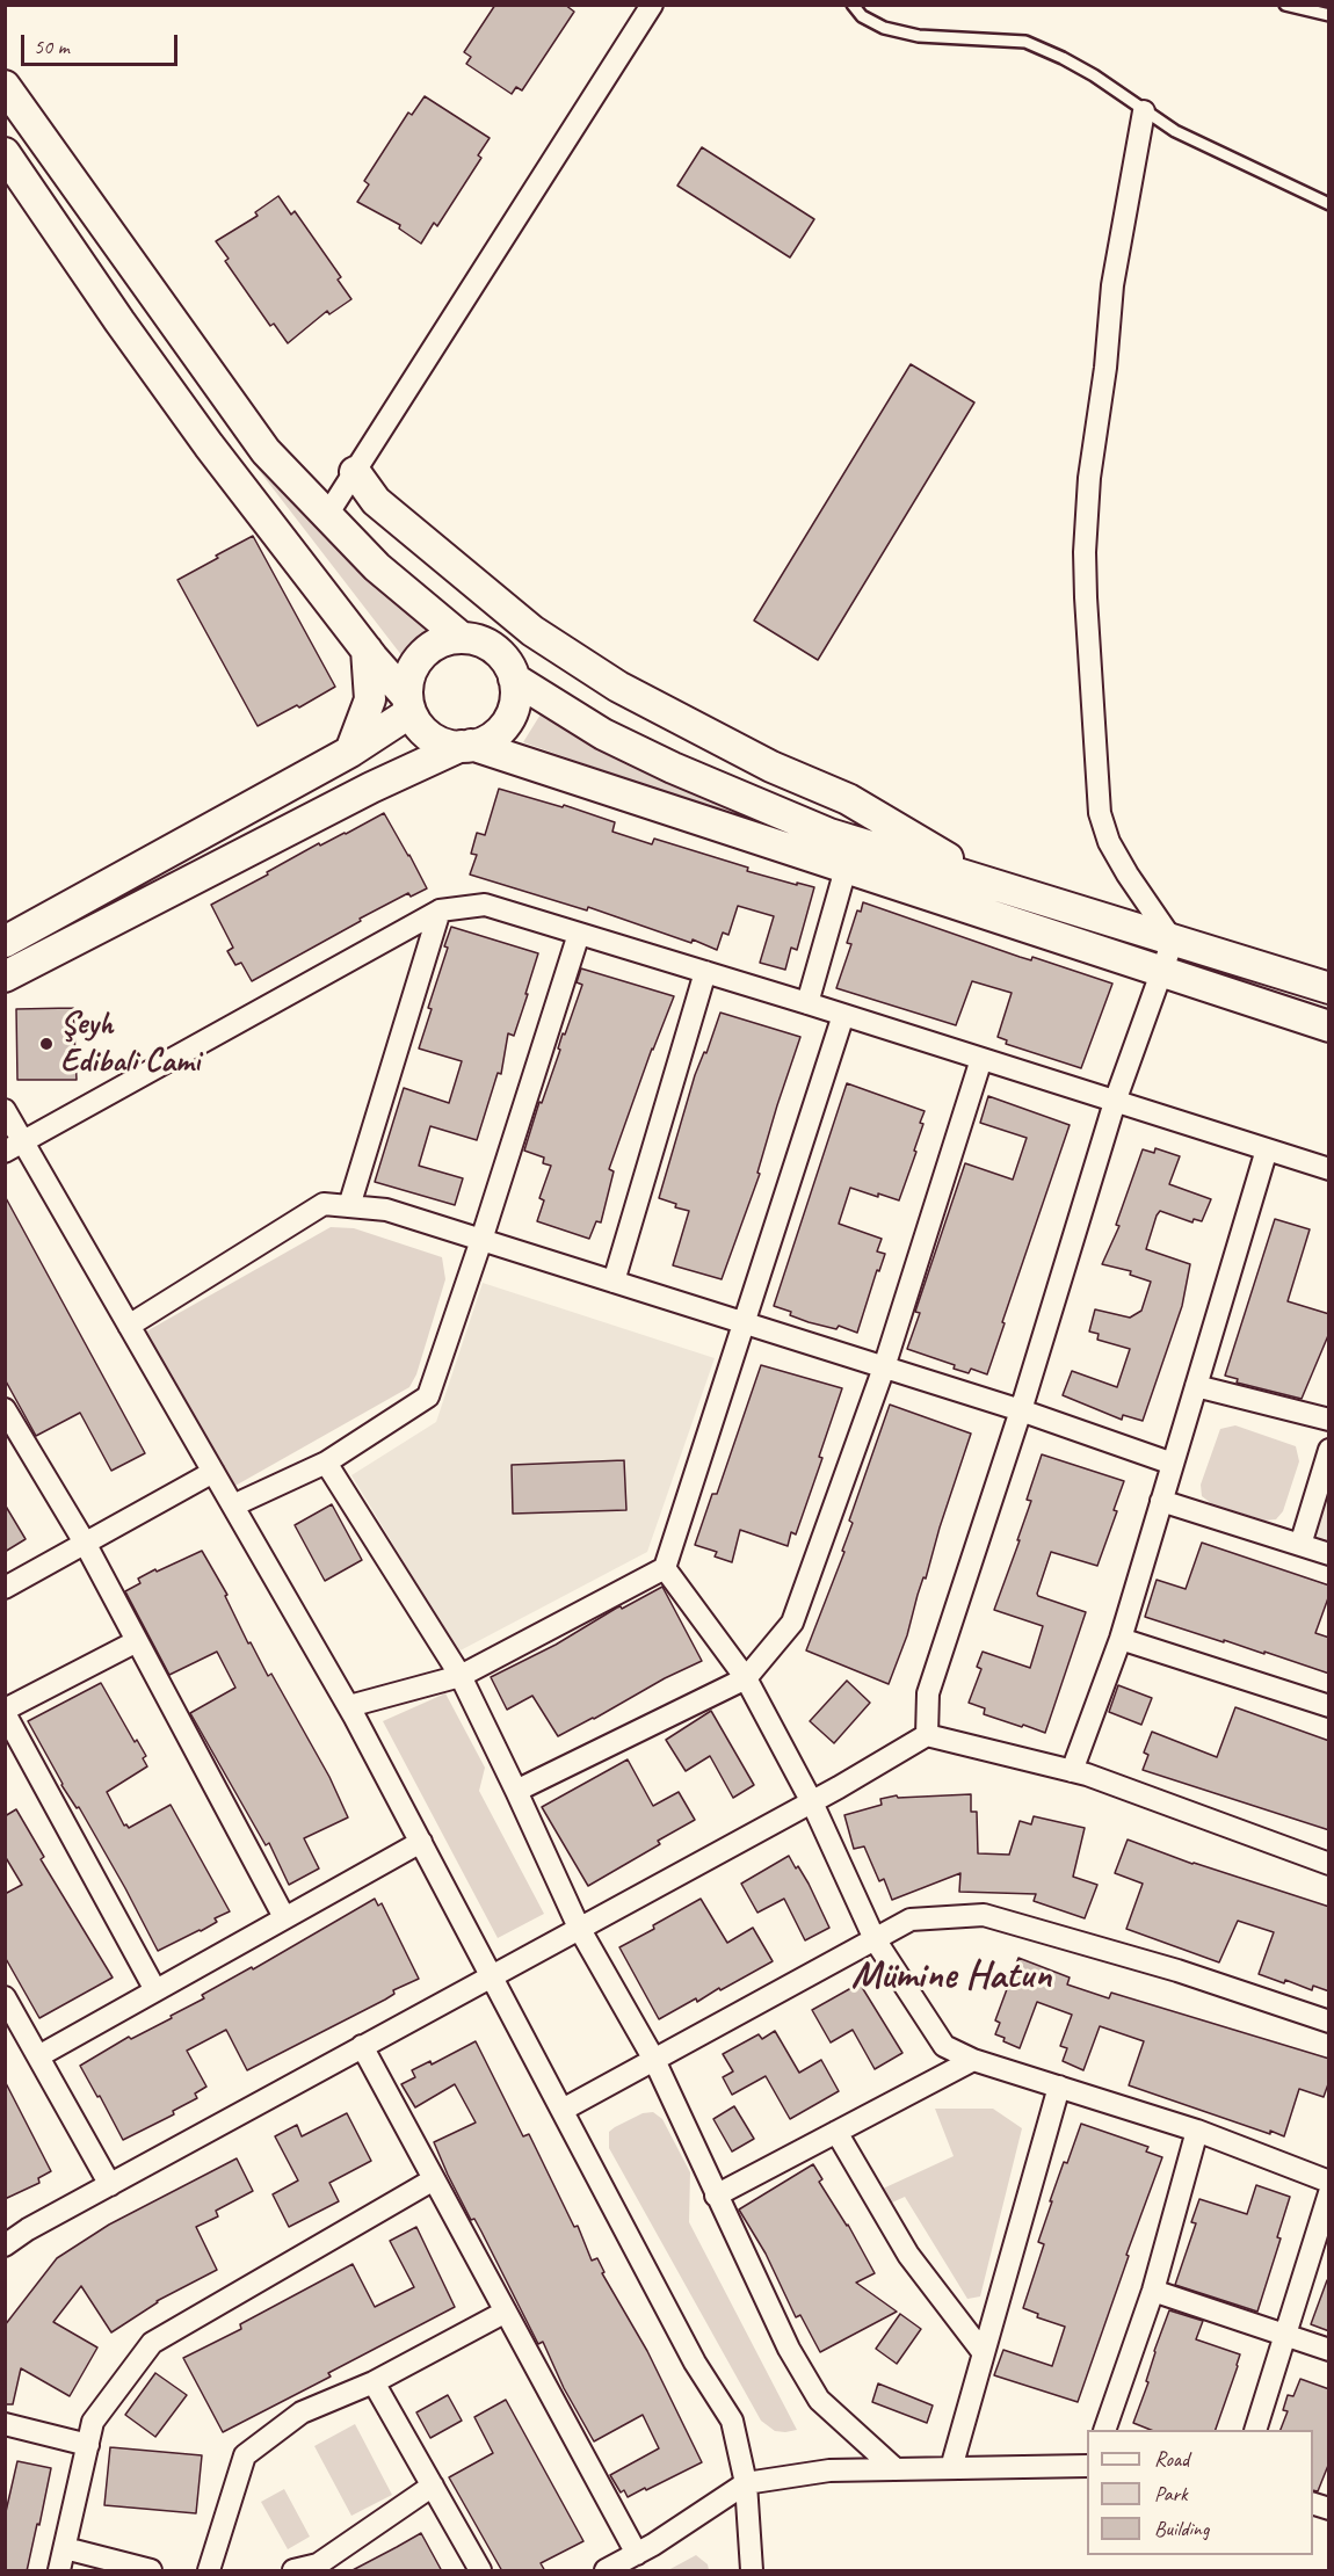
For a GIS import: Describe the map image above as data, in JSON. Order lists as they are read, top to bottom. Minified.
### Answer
{"districts":["Mümine Hatun"],"places":["Şeyh Edibali Cami"],"legend":["Road","Park","Building"],"scale_bar":"50 m"}
